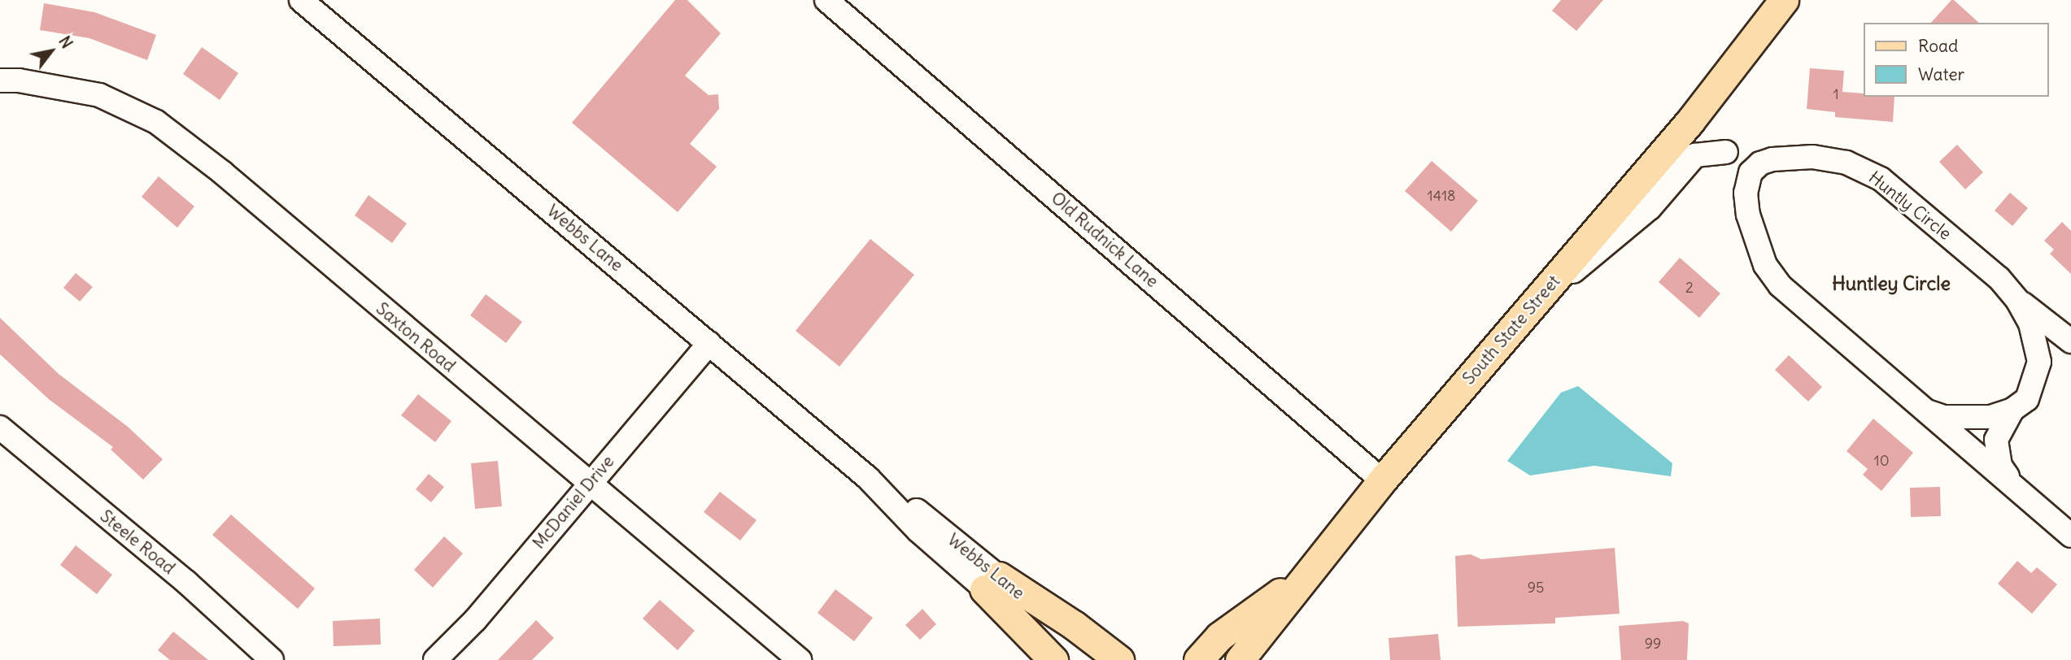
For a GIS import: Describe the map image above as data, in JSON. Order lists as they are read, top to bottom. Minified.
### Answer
{"streets":{"main road":["South State Street"],"street":["Huntly Circle","Webbs Lane","Old Rudnick Lane","Saxton Road","McDaniel Drive","Steele Road"]},"crossings":[["Webbs Lane","McDaniel Drive"],["Old Rudnick Lane","South State Street"],["Saxton Road","McDaniel Drive"]],"districts":["Huntley Circle"],"house_numbers":["1","1418","2","10","95","99"],"legend":["Road","Water"],"north":"top right"}
